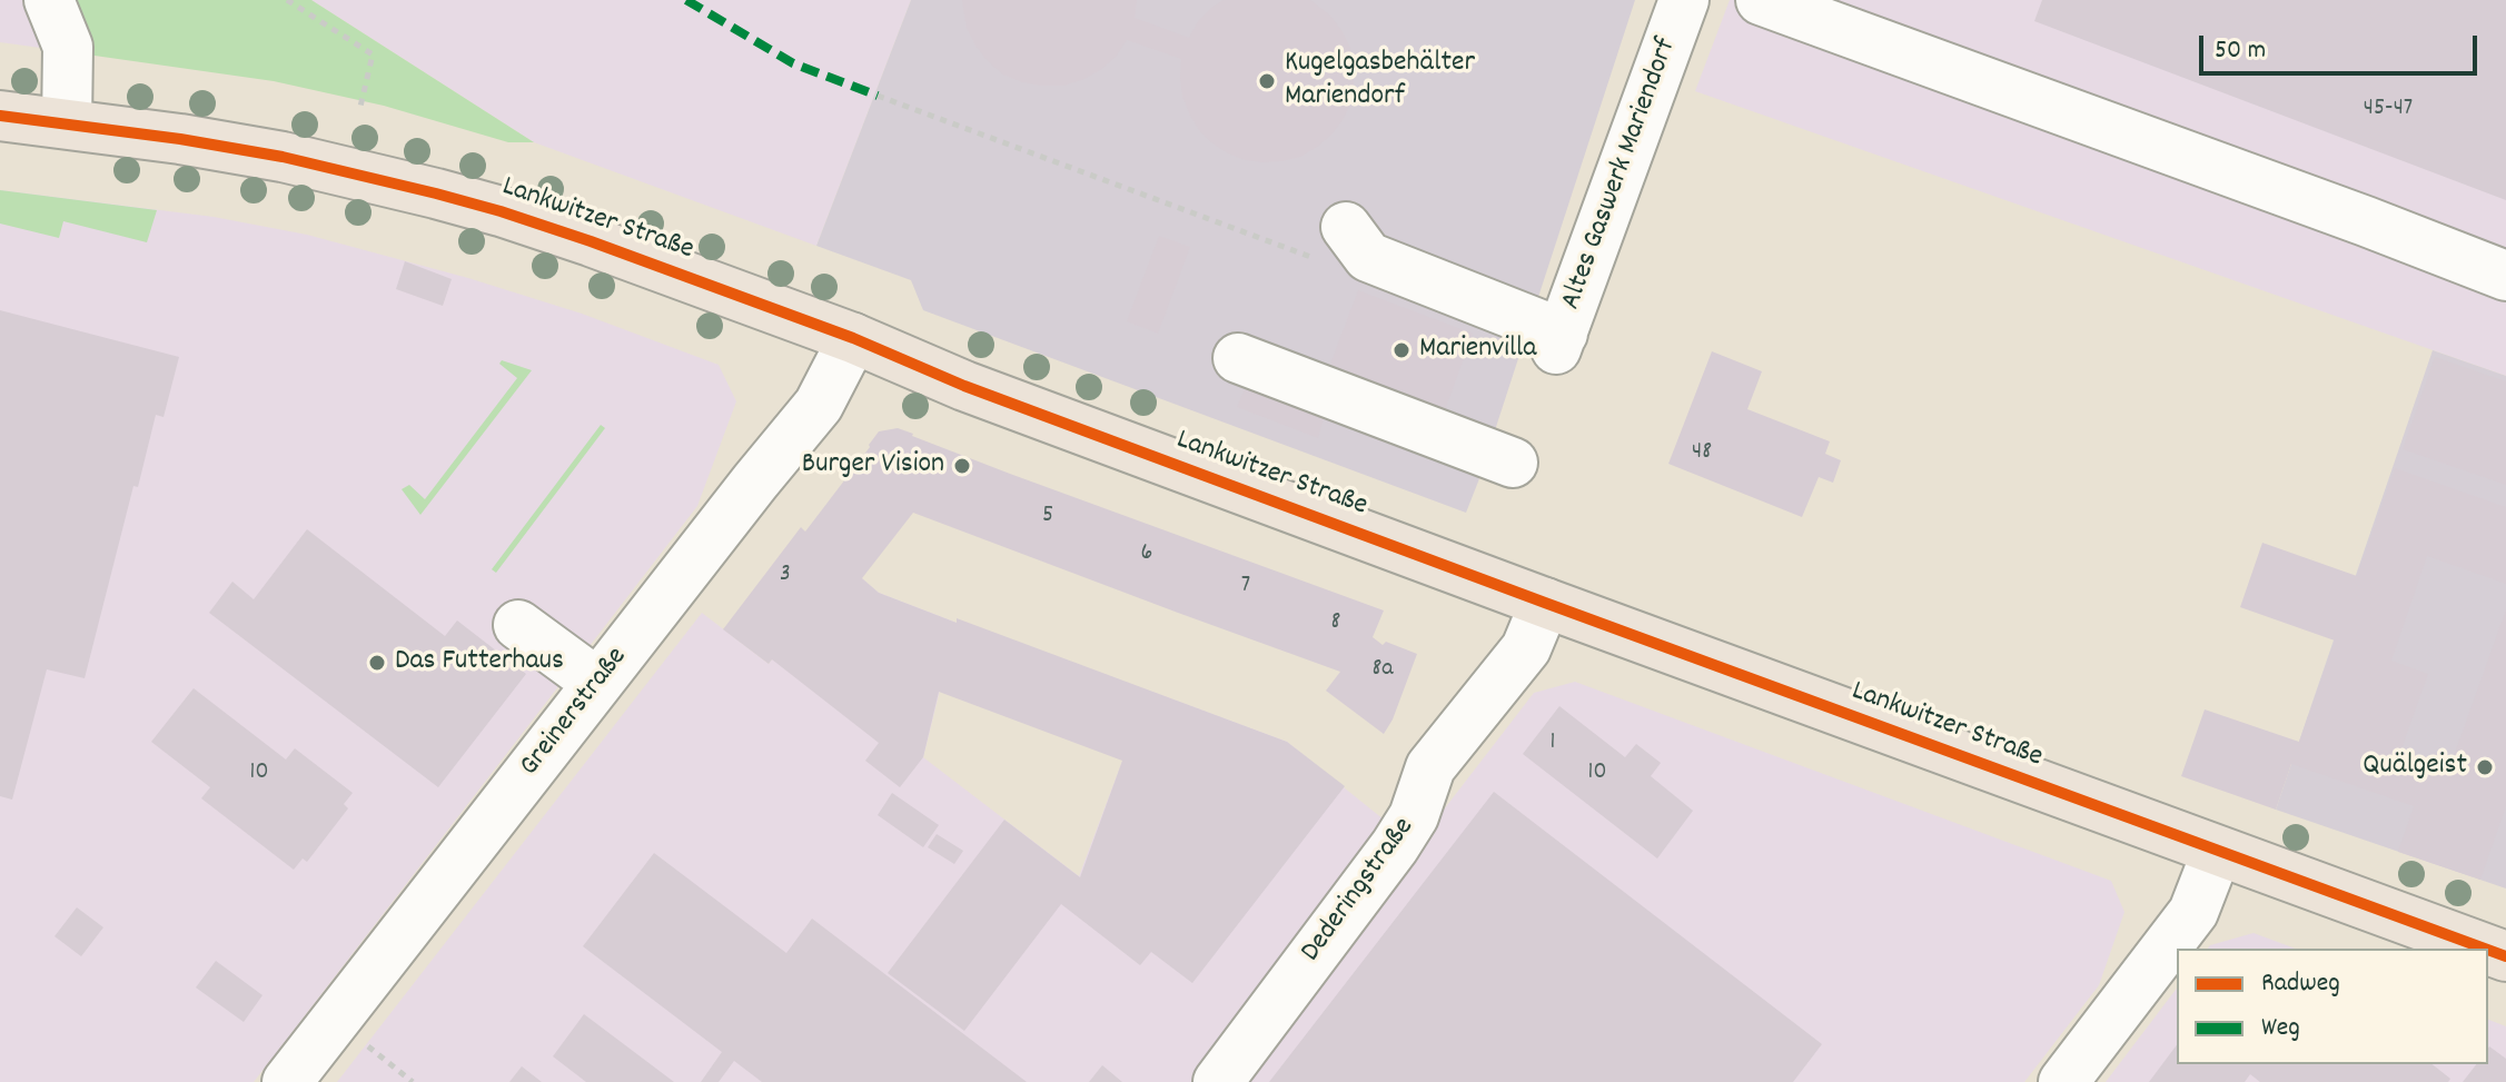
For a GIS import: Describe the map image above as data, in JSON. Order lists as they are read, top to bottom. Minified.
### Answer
{"streets":{"main road":["Lankwitzer Straße"],"street":["Altes Gaswerk Mariendorf","Greinerstraße","Dederingstraße"]},"crossings":[["Lankwitzer Straße","Greinerstraße"],["Lankwitzer Straße","Dederingstraße"]],"places":["Kugelgasbehälter Mariendorf","Marienvilla","Burger Vision","Das Futterhaus","Quälgeist"],"house_numbers":["45-47","48","5","6","3","7","8","8a","1","10","10"],"legend":["Radweg","Weg"],"scale_bar":"50 m"}
